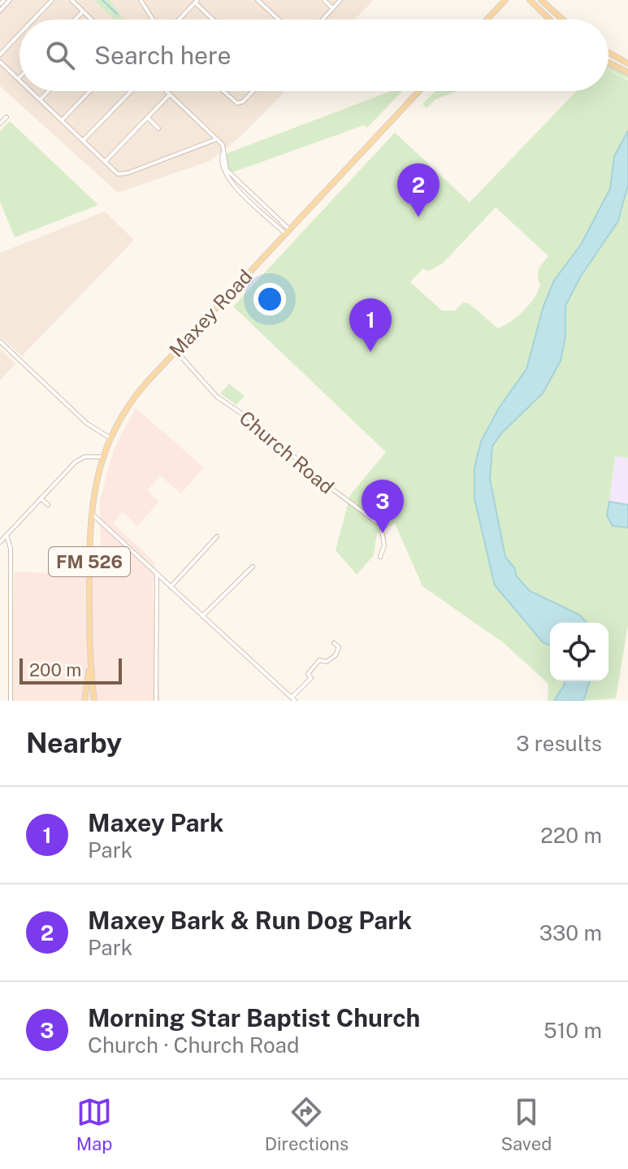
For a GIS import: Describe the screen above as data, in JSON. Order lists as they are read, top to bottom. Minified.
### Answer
{"streets":{"main road":["Maxey Road","FM 526"],"street":["Church Road"]},"crossings":[["Maxey Road","Church Road"],["Maxey Road","FM 526"]],"scale_bar":"200 m","page":{"search":"Search here","pins":["2","1","3"],"scale":"200 m","heading":["Nearby","3 results"],"list":[{"mark":"1","name":"Maxey Park","note":"Park","value":"220 m"},{"mark":"2","name":"Maxey Bark & Run Dog Park","note":"Park","value":"330 m"},{"mark":"3","name":"Morning Star Baptist Church","note":"Church · Church Road","value":"510 m"}],"nav":["Map","Directions","Saved"]}}
